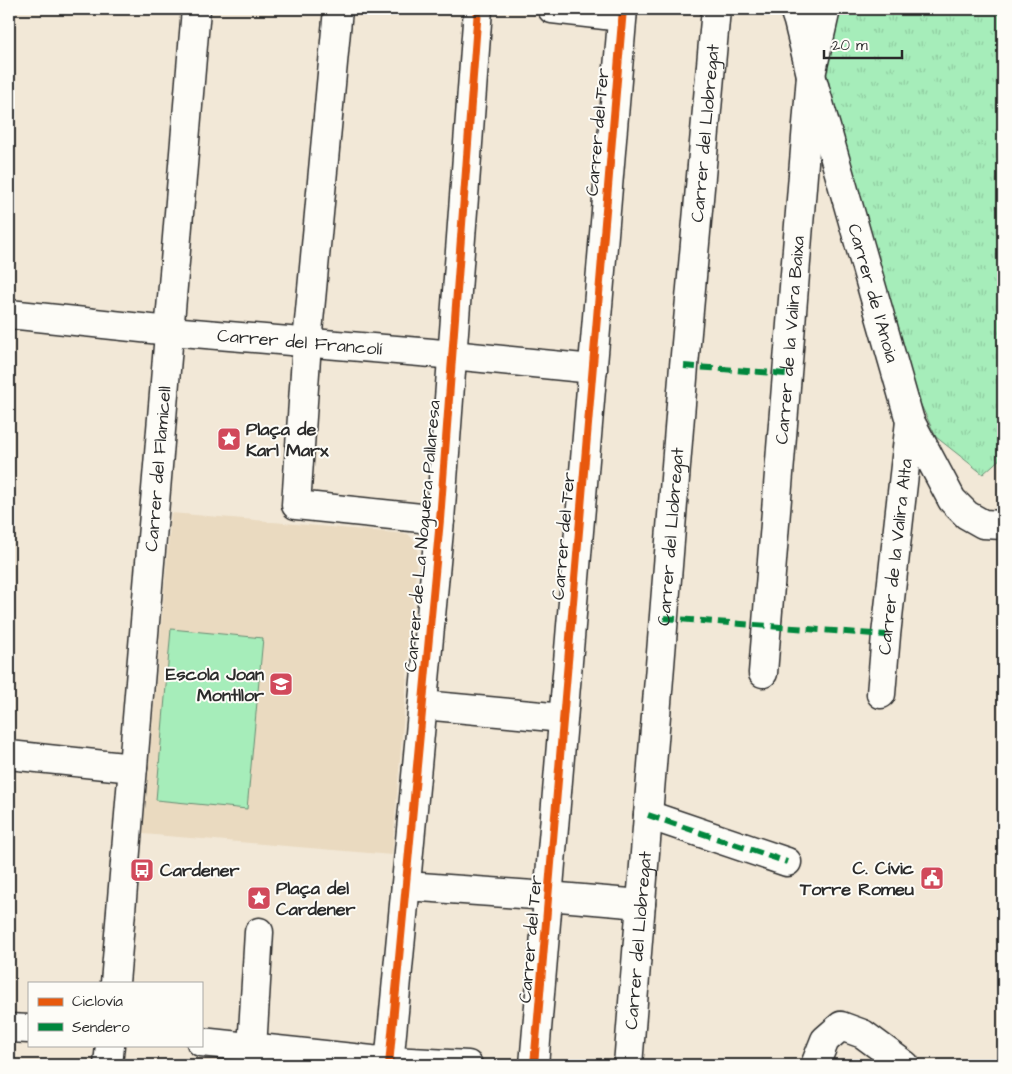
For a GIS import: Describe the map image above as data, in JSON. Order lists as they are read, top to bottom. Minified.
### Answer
{"streets":{"street":["Carrer del Ter","Carrer del Llobregat","Carrer de l'Anoia","Carrer de la Valira Baixa","Carrer del Francolí","Carrer del Flamicell","Carrer de La Noguera Pallaresa","Carrer de la Valira Alta"]},"crossings":[["Carrer del Ter","Carrer del Francolí"],["Carrer de l'Anoia","Carrer de la Valira Baixa"],["Carrer de l'Anoia","Carrer de la Valira Alta"],["Carrer del Francolí","Carrer del Flamicell"],["Carrer del Francolí","Carrer de La Noguera Pallaresa"]],"places":{"place":["Plaça de Karl Marx","Plaça del Cardener"],"school or university":["Escola Joan Montllor"],"bus stop":["Cardener"],"public building":["C. Cívic Torre Romeu"]},"legend":["Ciclovía","Sendero"],"scale_bar":"20 m"}
